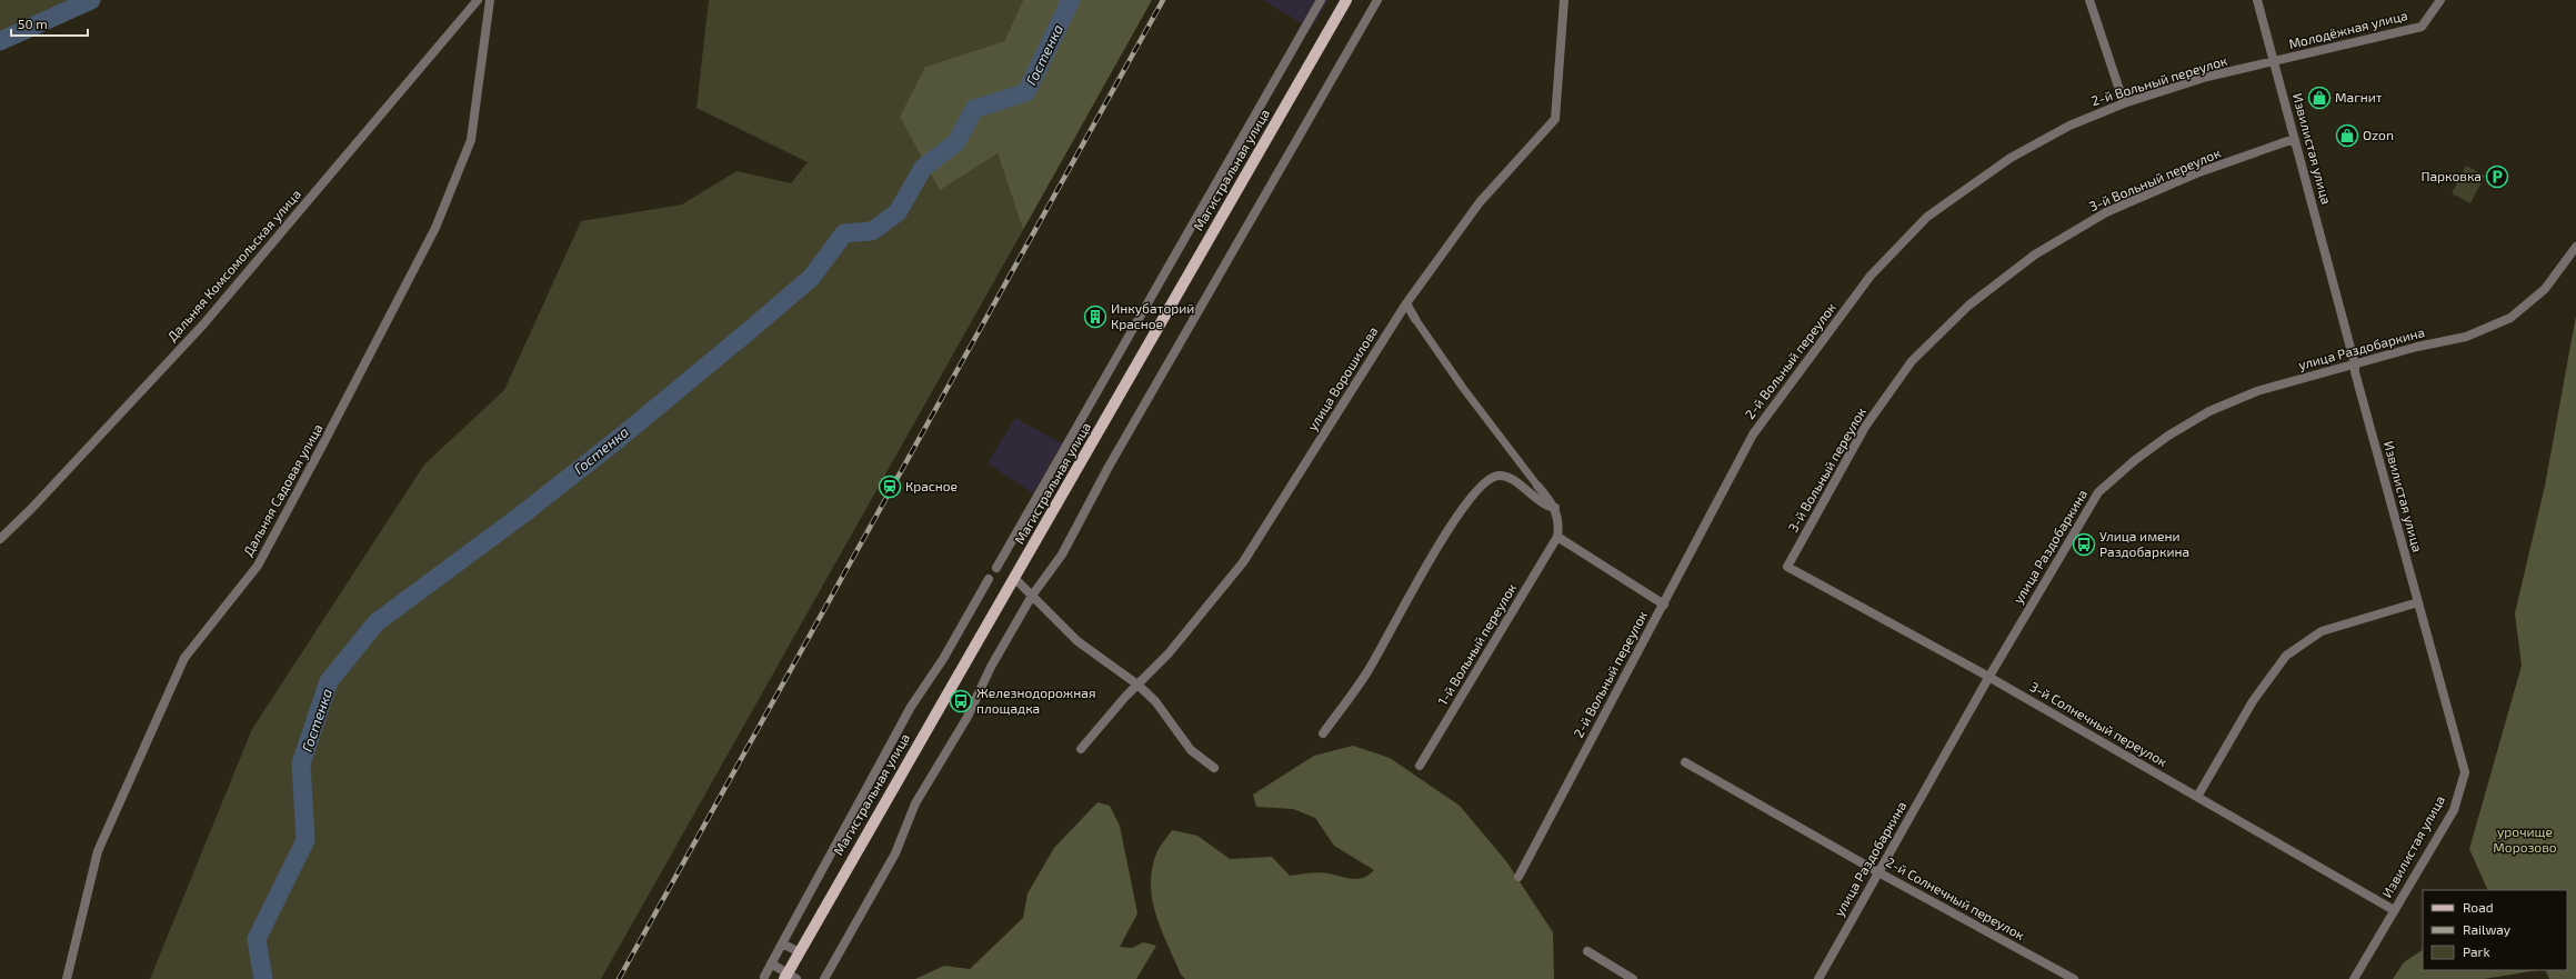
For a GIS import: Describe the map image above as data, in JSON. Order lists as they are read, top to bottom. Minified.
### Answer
{"streets":{"main road":["Магистральная улица"],"street":["Молодёжная улица","2-й Вольный переулок","Извилистая улица","3-й Вольный переулок","Дальняя Комсомольская улица","улица Раздобаркина","улица Ворошилова","Дальняя Садовая улица","1-й Вольный переулок","3-й Солнечный переулок","2-й Солнечный переулок"]},"crossings":[["Молодёжная улица","2-й Вольный переулок"],["Молодёжная улица","Извилистая улица"],["2-й Вольный переулок","Извилистая улица"],["Извилистая улица","3-й Вольный переулок"],["Извилистая улица","улица Раздобаркина"],["Извилистая улица","3-й Солнечный переулок"],["3-й Вольный переулок","3-й Солнечный переулок"],["улица Раздобаркина","3-й Солнечный переулок"],["улица Раздобаркина","2-й Солнечный переулок"]],"water":["Гостенка"],"parks":["урочище Морозово"],"places":{"shop":["Магнит","Ozon"],"parking":["Парковка"],"building":["Инкубаторий Красное"],"station":["Красное"],"bus stop":["Улица имени Раздобаркина","Железнодорожная площадка"]},"legend":["Road","Railway","Park"],"scale_bar":"50 m"}
